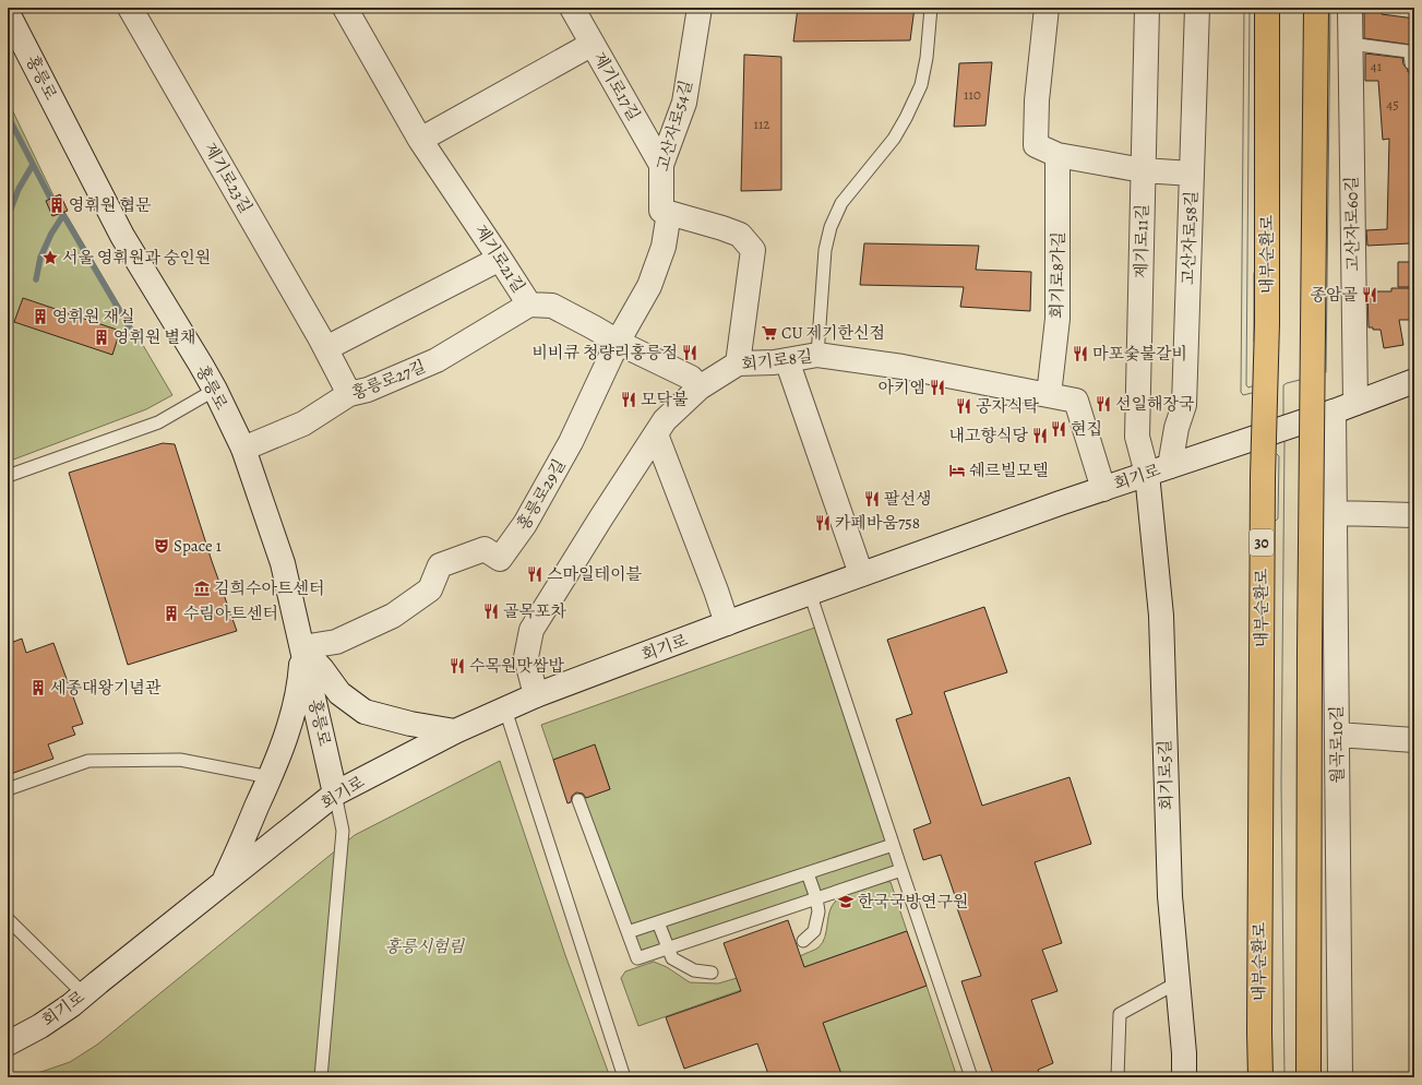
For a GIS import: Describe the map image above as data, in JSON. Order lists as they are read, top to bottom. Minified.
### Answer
{"streets":{"highway":["내부순환로","30"],"street":["홍릉로","제기로17길","고산자로54길","제기로23길","고산자로60길","고산자로58길","제기로11길","제기로21길","회기로8가길","회기로8길","홍릉로27길","회기로","홍릉로29길","월곡로10길","회기로5길"]},"crossings":[["홍릉로","홍릉로27길"],["홍릉로","회기로"],["홍릉로","홍릉로29길"],["제기로17길","고산자로54길"],["고산자로54길","홍릉로29길"],["제기로23길","홍릉로27길"],["고산자로60길","회기로"],["고산자로60길","월곡로10길"],["고산자로58길","회기로"],["제기로11길","회기로"],["제기로11길","회기로5길"],["제기로21길","회기로8길"],["제기로21길","홍릉로27길"],["제기로21길","홍릉로29길"],["회기로8가길","회기로8길"],["회기로8길","회기로"],["회기로","월곡로10길"],["회기로","회기로5길"]],"parks":["홍릉시험림"],"places":{"building":["영휘원 협문","영휘원 재실","영휘원 별채","수림아트센터","세종대왕기념관"],"place":["서울 영휘원과 숭인원"],"restaurant":["종암골","비비큐 청량리홍릉점","마포숯불갈비","아키엠","모닥불","선일해장국","공자식탁","현집","내고향식당","팔선생","카페바움758","스마일테이블","골목포차","수목원맛쌈밥"],"supermarket":["CU 제기한신점"],"hotel":["쉐르빌모텔"],"theatre":["Space 1"],"museum":["김희수아트센터"],"school or university":["한국국방연구원"]},"house_numbers":["41","110","45","112"]}
